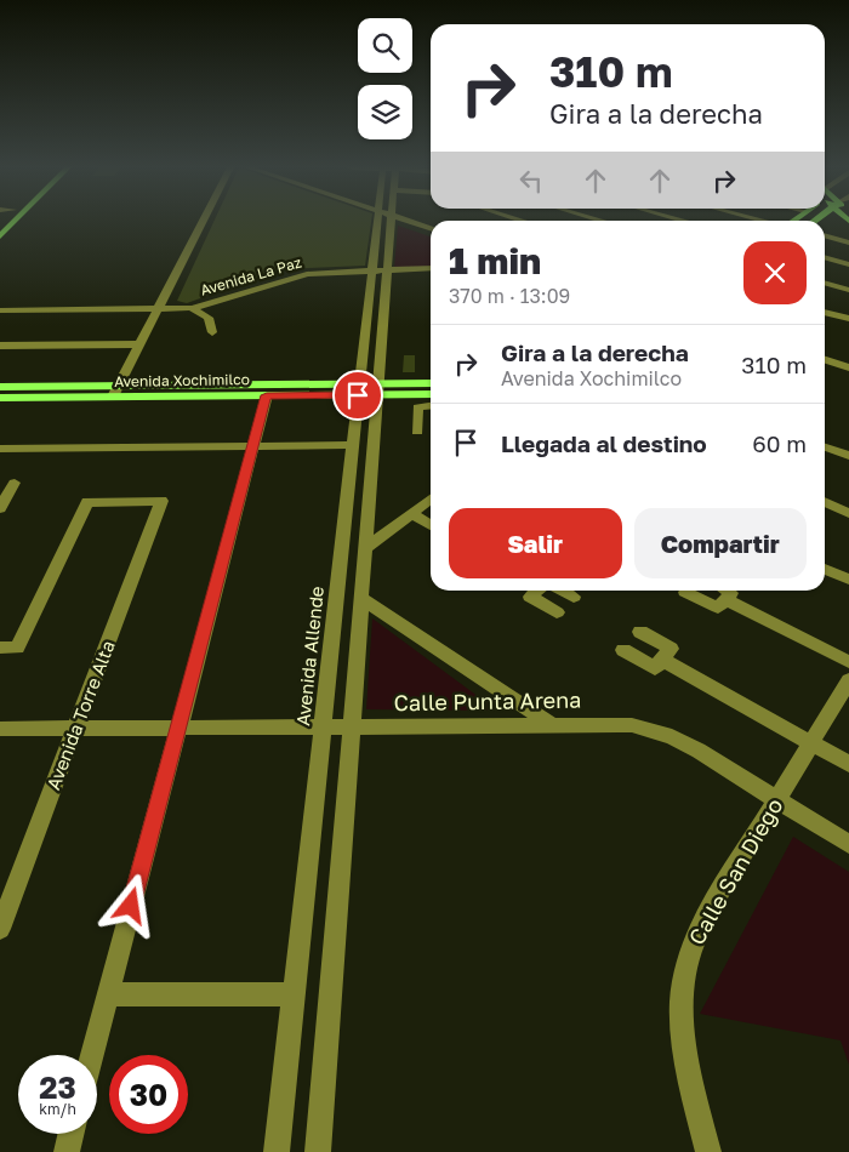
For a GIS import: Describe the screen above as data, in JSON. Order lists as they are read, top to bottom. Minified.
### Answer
{"streets":{"main road":["Avenida Xochimilco"],"street":["Avenida La Paz","Avenida Allende","Calle Punta Arena","Avenida Torre Alta","Calle San Diego"]},"crossings":[["Avenida La Paz","Avenida Allende"],["Avenida Xochimilco","Avenida Allende"],["Avenida Allende","Calle Punta Arena"],["Calle Punta Arena","Avenida Torre Alta"],["Calle Punta Arena","Calle San Diego"]],"page":{"turn":["310 m","Gira a la derecha"],"heading":["1 min","370 m · 13:09"],"list":[{"name":"Gira a la derecha","note":"Avenida Xochimilco","value":"310 m"},{"name":"Llegada al destino","value":"60 m"}],"buttons":["Salir","Compartir"],"speed":"23 km/h","limit":"30"}}
